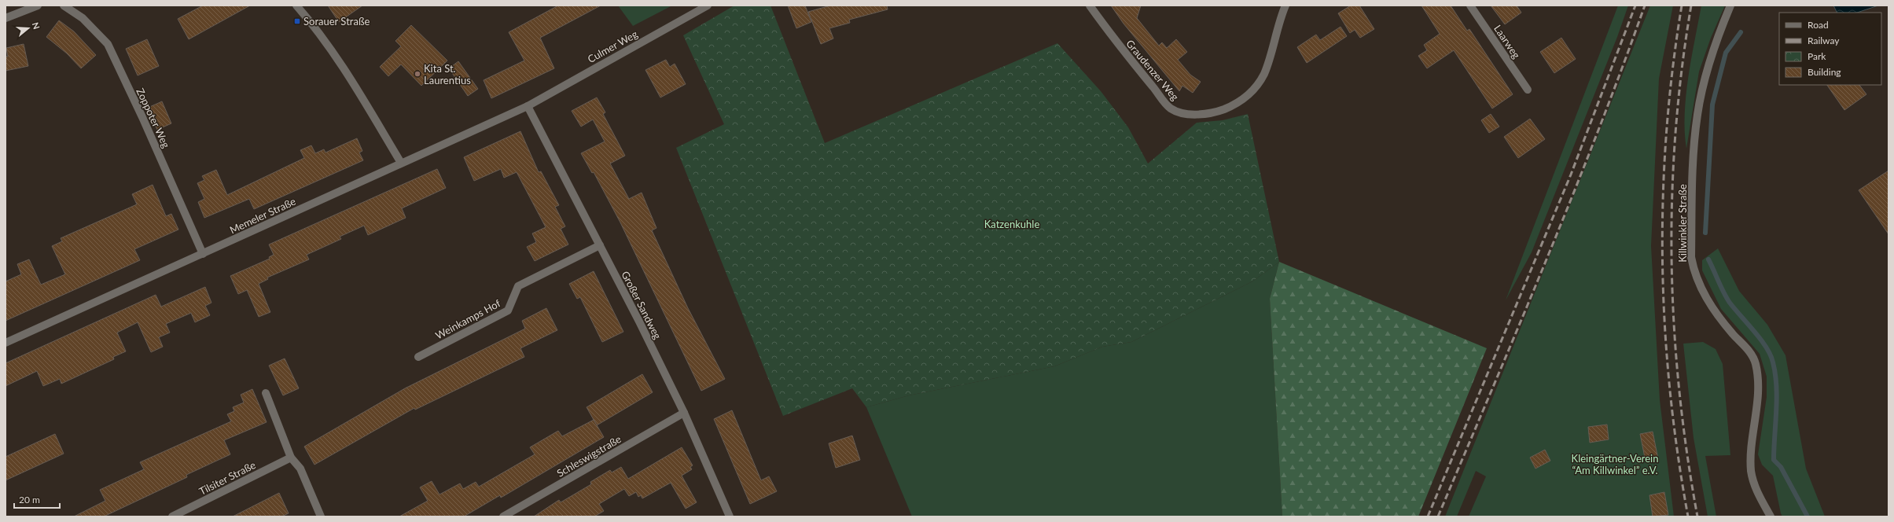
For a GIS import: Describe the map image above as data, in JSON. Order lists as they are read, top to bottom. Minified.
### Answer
{"streets":{"street":["Laarweg","Culmer Weg","Graudenzer Weg","Zoppoter Weg","Memeler Straße","Killwinkler Straße","Großer Sandweg","Weinkamps Hof","Schleswigstraße","Tilsiter Straße"]},"crossings":[["Culmer Weg","Memeler Straße"],["Culmer Weg","Großer Sandweg"],["Zoppoter Weg","Memeler Straße"],["Memeler Straße","Großer Sandweg"],["Großer Sandweg","Weinkamps Hof"],["Großer Sandweg","Schleswigstraße"]],"parks":["Katzenkuhle","Kleingärtner-Verein “Am Killwinkel” e.V."],"places":{"transit":["Sorauer Straße"],"other":["Kita St. Laurentius"]},"legend":["Road","Railway","Park","Building"],"scale_bar":"20 m","north":"right"}
